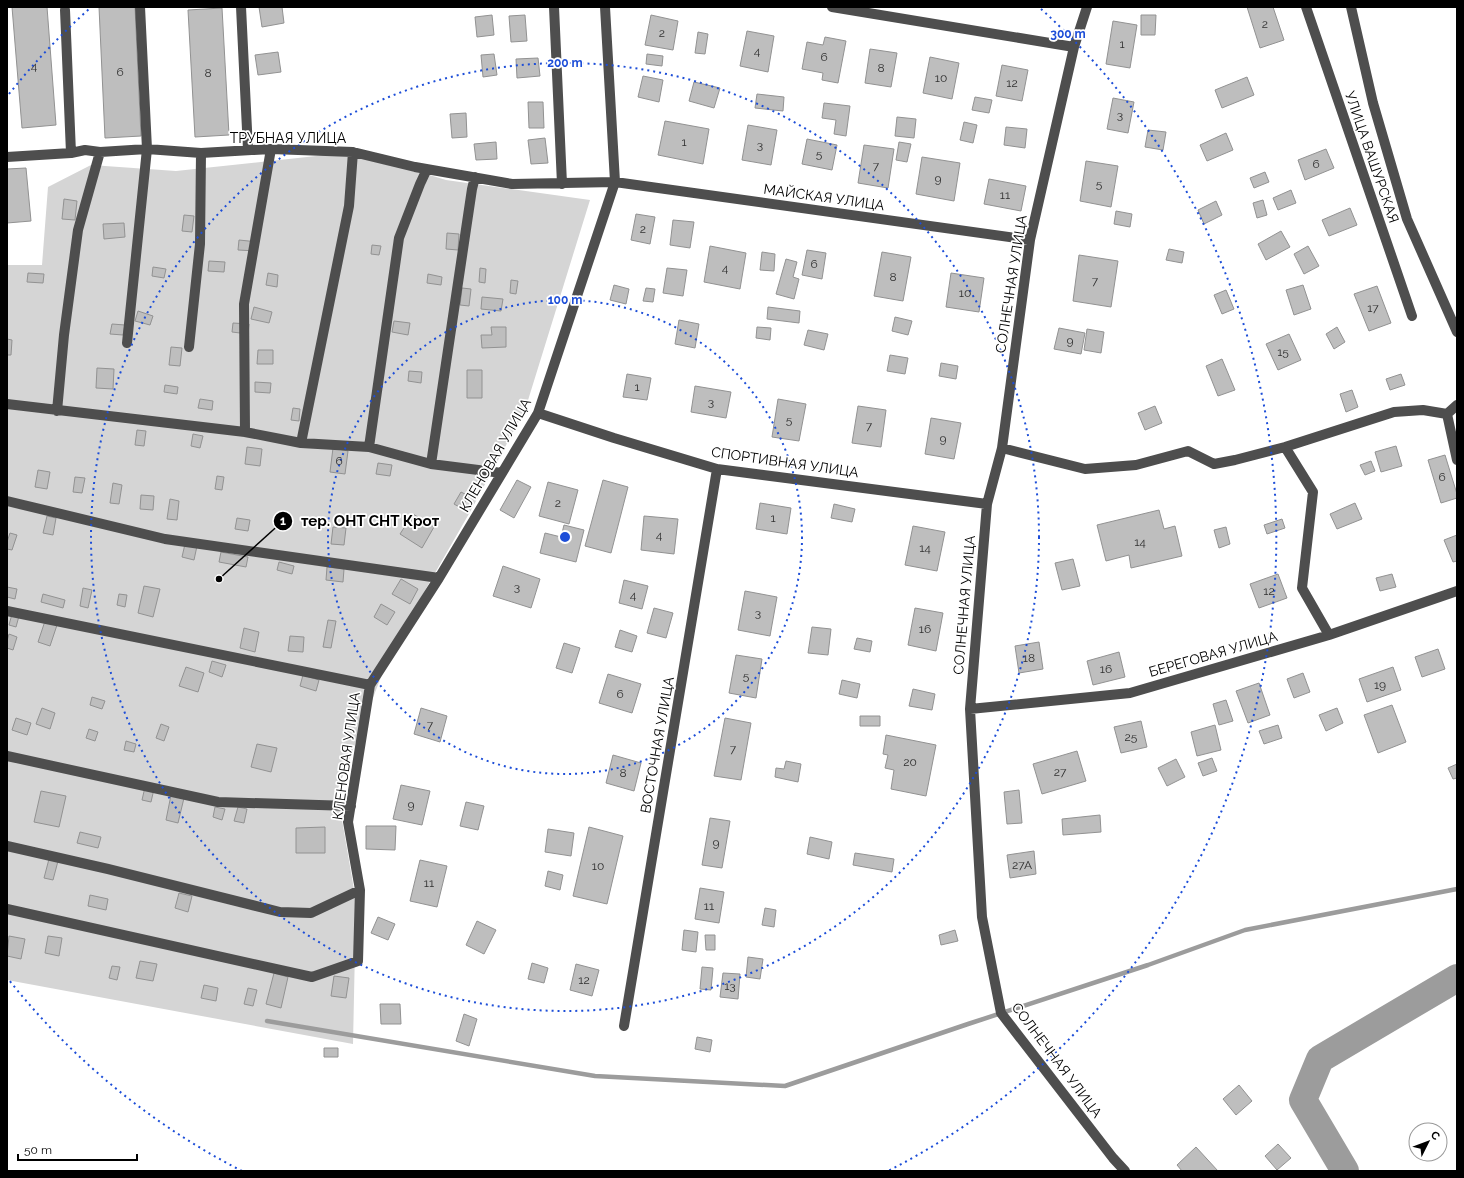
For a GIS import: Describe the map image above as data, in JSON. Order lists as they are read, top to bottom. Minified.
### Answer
{"streets":{"street":["ТРУБНАЯ УЛИЦА","УЛИЦА ВАШУРСКАЯ","МАЙСКАЯ УЛИЦА","СОЛНЕЧНАЯ УЛИЦА","КЛЕНОВАЯ УЛИЦА","СПОРТИВНАЯ УЛИЦА","БЕРЕГОВАЯ УЛИЦА","ВОСТОЧНАЯ УЛИЦА"]},"crossings":[["ТРУБНАЯ УЛИЦА","МАЙСКАЯ УЛИЦА"],["ТРУБНАЯ УЛИЦА","КЛЕНОВАЯ УЛИЦА"],["МАЙСКАЯ УЛИЦА","СОЛНЕЧНАЯ УЛИЦА"],["МАЙСКАЯ УЛИЦА","КЛЕНОВАЯ УЛИЦА"],["СОЛНЕЧНАЯ УЛИЦА","СПОРТИВНАЯ УЛИЦА"],["СОЛНЕЧНАЯ УЛИЦА","БЕРЕГОВАЯ УЛИЦА"],["КЛЕНОВАЯ УЛИЦА","СПОРТИВНАЯ УЛИЦА"],["СПОРТИВНАЯ УЛИЦА","ВОСТОЧНАЯ УЛИЦА"]],"places":["тер. ОНТ СНТ Крот"],"house_numbers":["2","2","1","4","6","4","8","6","8","10","12","3","1","3","5","6","7","9","5","11","2","6","4","8","7","10","17","9","15","1","3","5","7","9","6","6","2","1","4","14","14","3","12","4","3","16","18","16","5","19","6","7","25","7","20","27","8","9","9","27А","10","11","11","12","13"],"scale_bar":"50 m","north":"top right","rings":["300 m","200 m","100 m"]}
